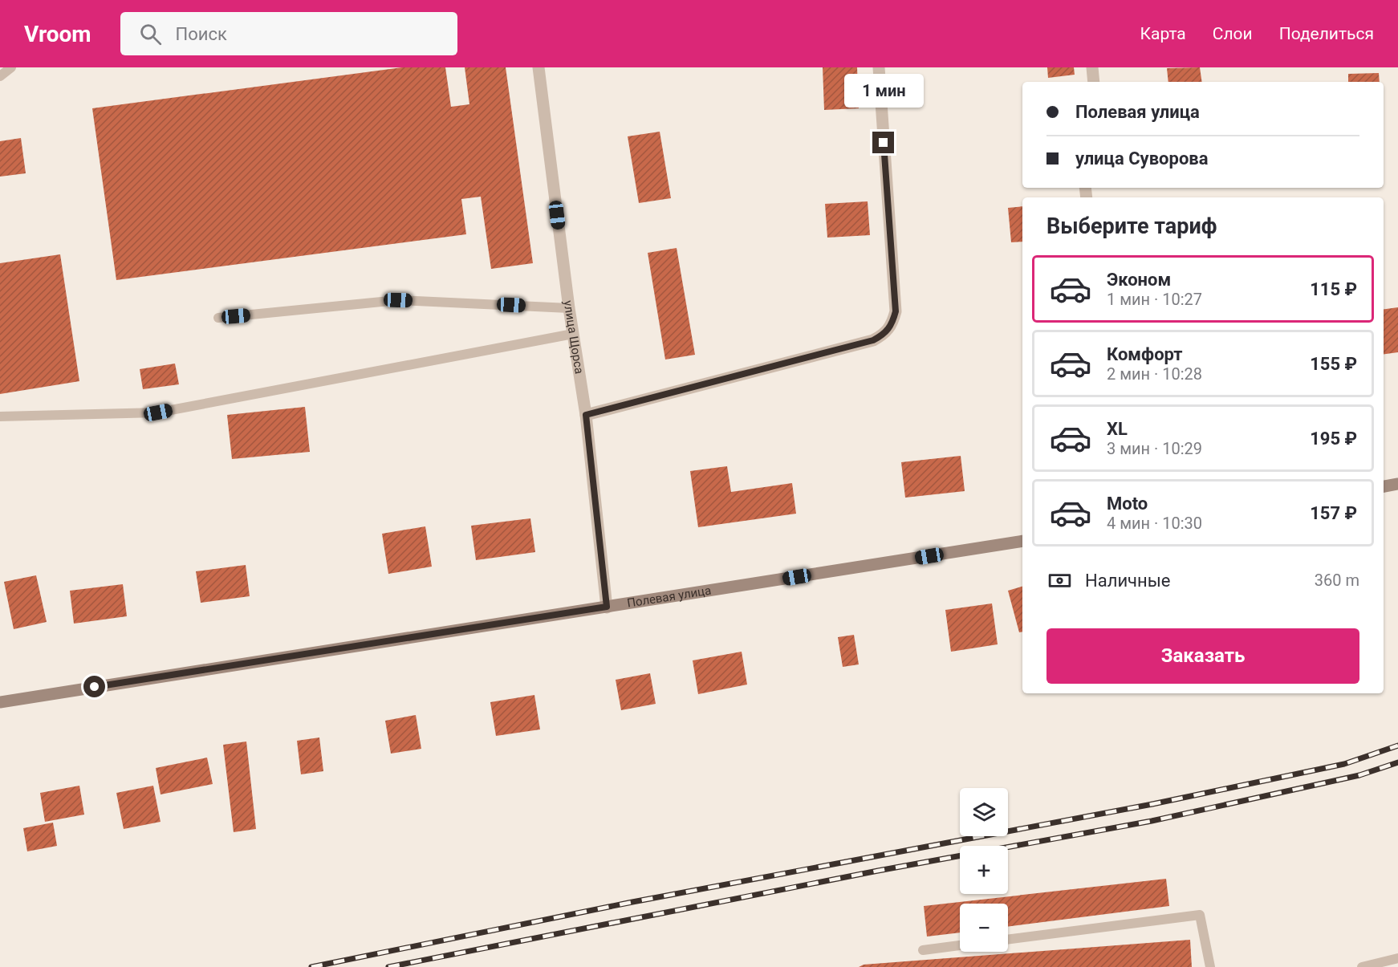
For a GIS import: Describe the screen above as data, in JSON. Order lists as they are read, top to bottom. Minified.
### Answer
{"streets":{"street":["улица Щорса","Полевая улица"]},"crossings":[["улица Щорса","Полевая улица"]],"page":{"header":"Vroom","search":"Поиск","nav":["Карта","Слои","Поделиться"],"bubble":"1 мин","banner":["Полевая улица","улица Суворова"],"heading":"Выберите тариф","list":[{"name":"Эконом","note":"1 мин · 10:27","value":"115 ₽"},{"name":"Комфорт","note":"2 мин · 10:28","value":"155 ₽"},{"name":"XL","note":"3 мин · 10:29","value":"195 ₽"},{"name":"Moto","note":"4 мин · 10:30","value":"157 ₽"}],"pay":["Наличные","360 m"],"buttons":"Заказать","map_buttons":["+","−"]}}
